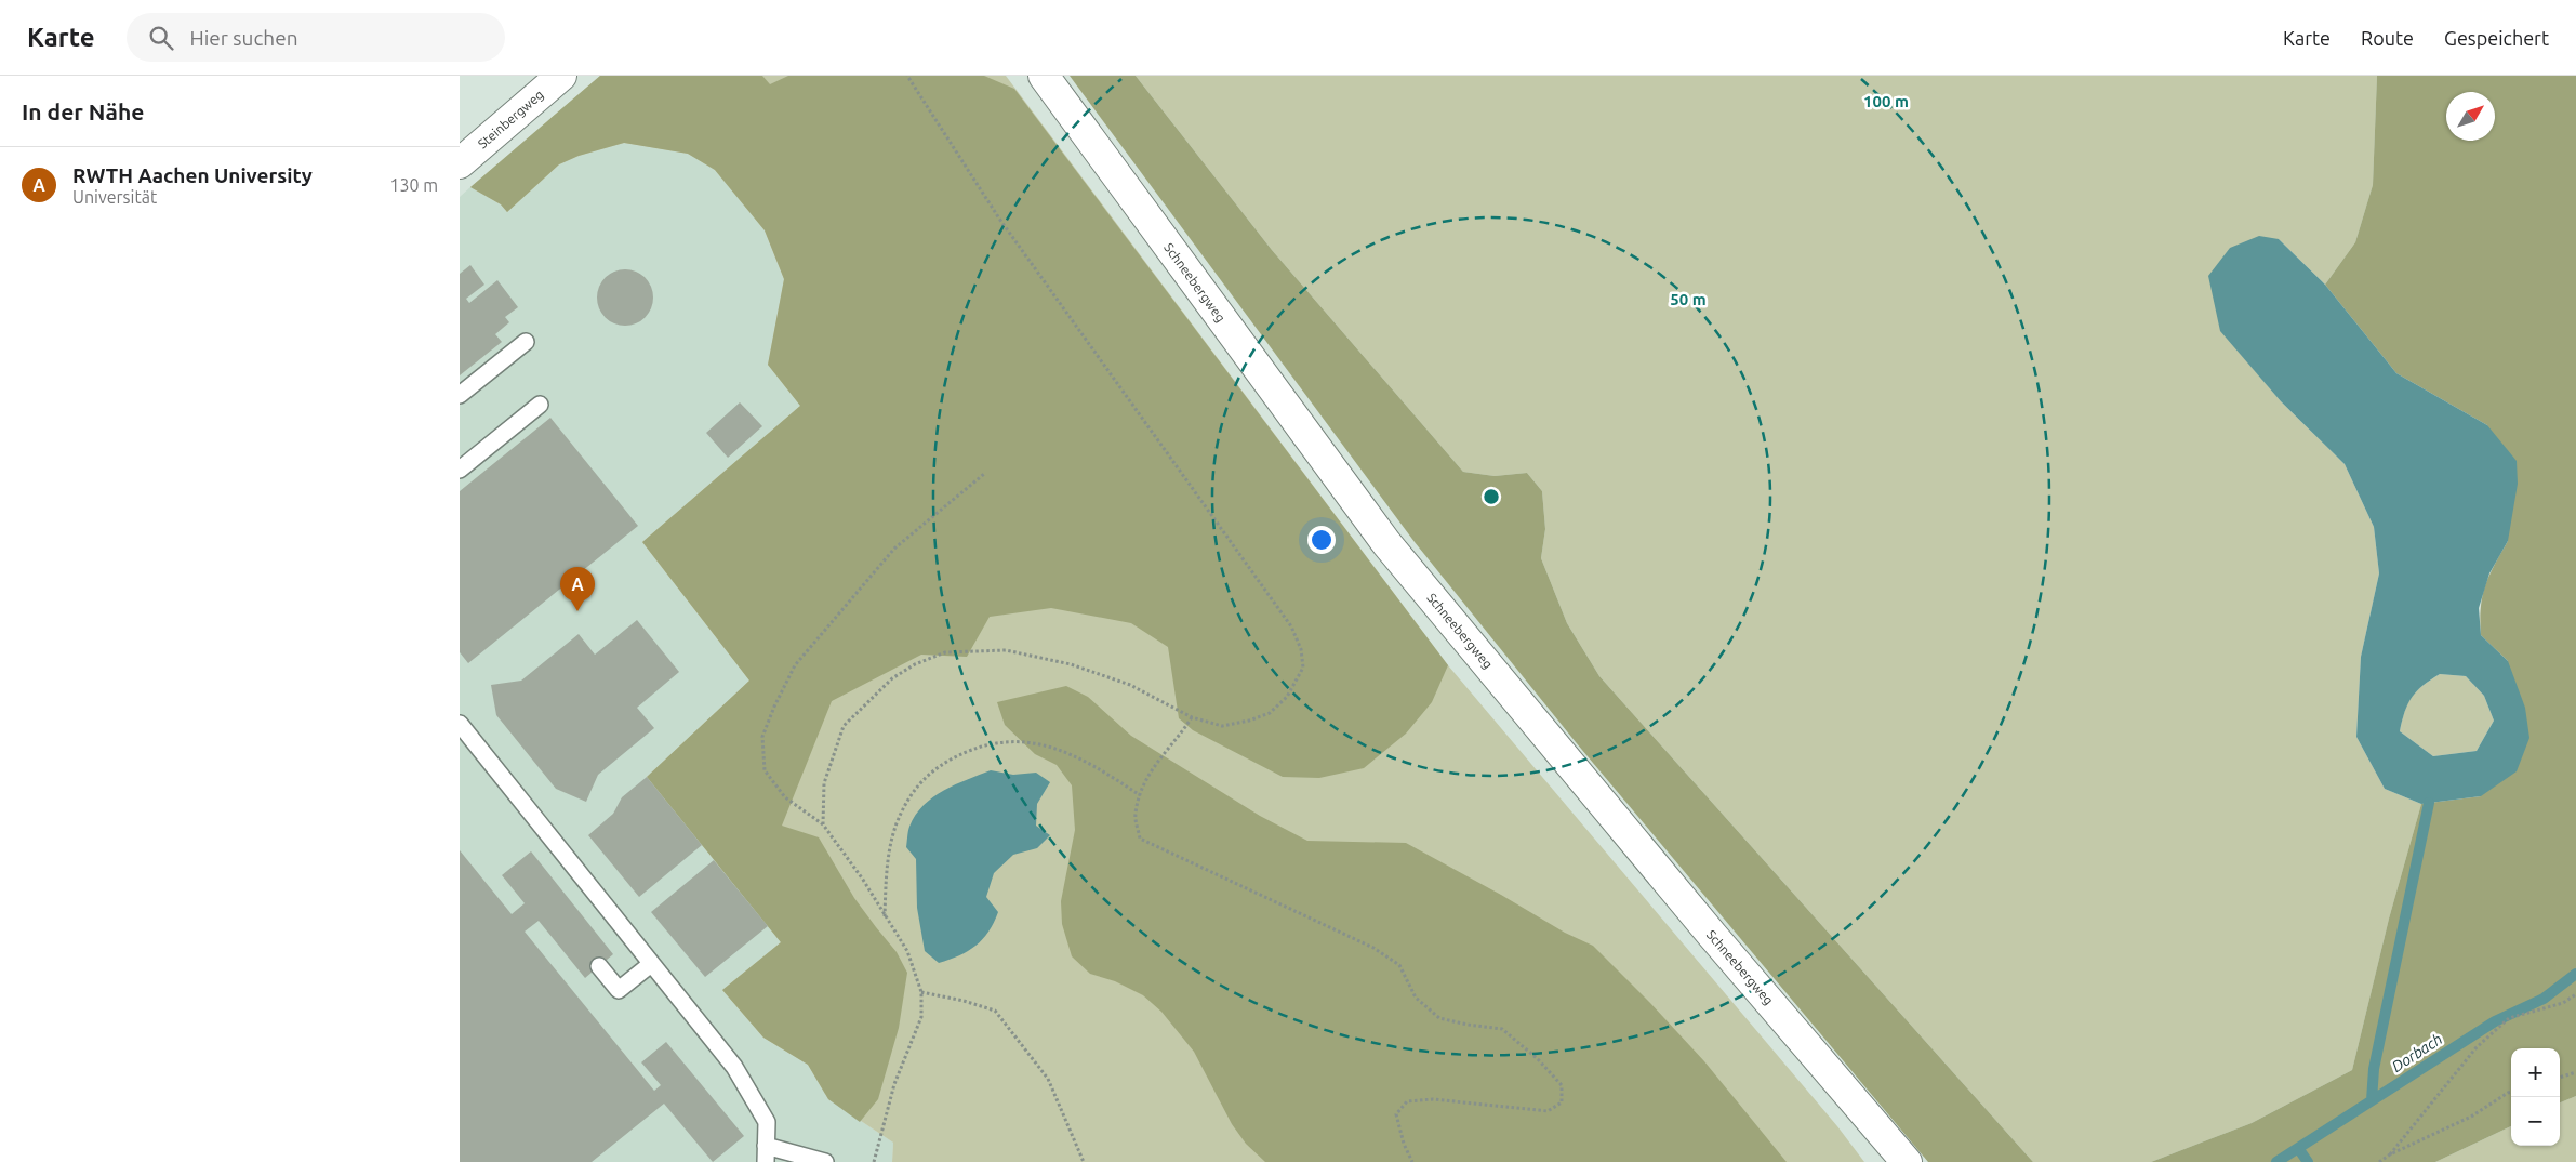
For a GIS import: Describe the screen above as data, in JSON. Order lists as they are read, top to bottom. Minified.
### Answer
{"streets":{"street":["Steinbergweg","Schneebergweg"]},"water":["Dorbach"],"north":"top right","page":{"header":"Karte","search":"Hier suchen","nav":["Karte","Route","Gespeichert"],"heading":"In der Nähe","list":[{"mark":"A","name":"RWTH Aachen University","note":"Universität","value":"130 m"}],"pins":"A","map_buttons":["+","−"]},"rings":["100 m","50 m"]}
